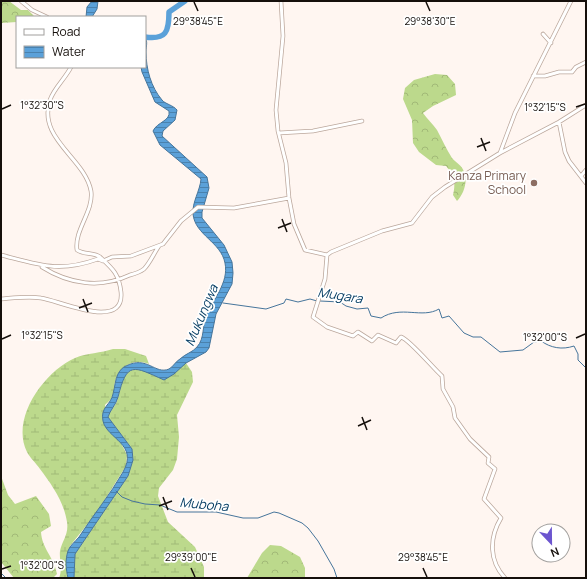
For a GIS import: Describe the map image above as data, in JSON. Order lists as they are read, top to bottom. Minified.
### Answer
{"water":["Mugara","Mukungwa","Muboha"],"places":["Kanza Primary School"],"legend":["Road","Water"],"north":"bottom","coordinates":["29°38'45\"E","29°38'30\"E","1°32'30\"S","1°32'15\"S","1°32'00\"S","29°39'00\"E"]}
